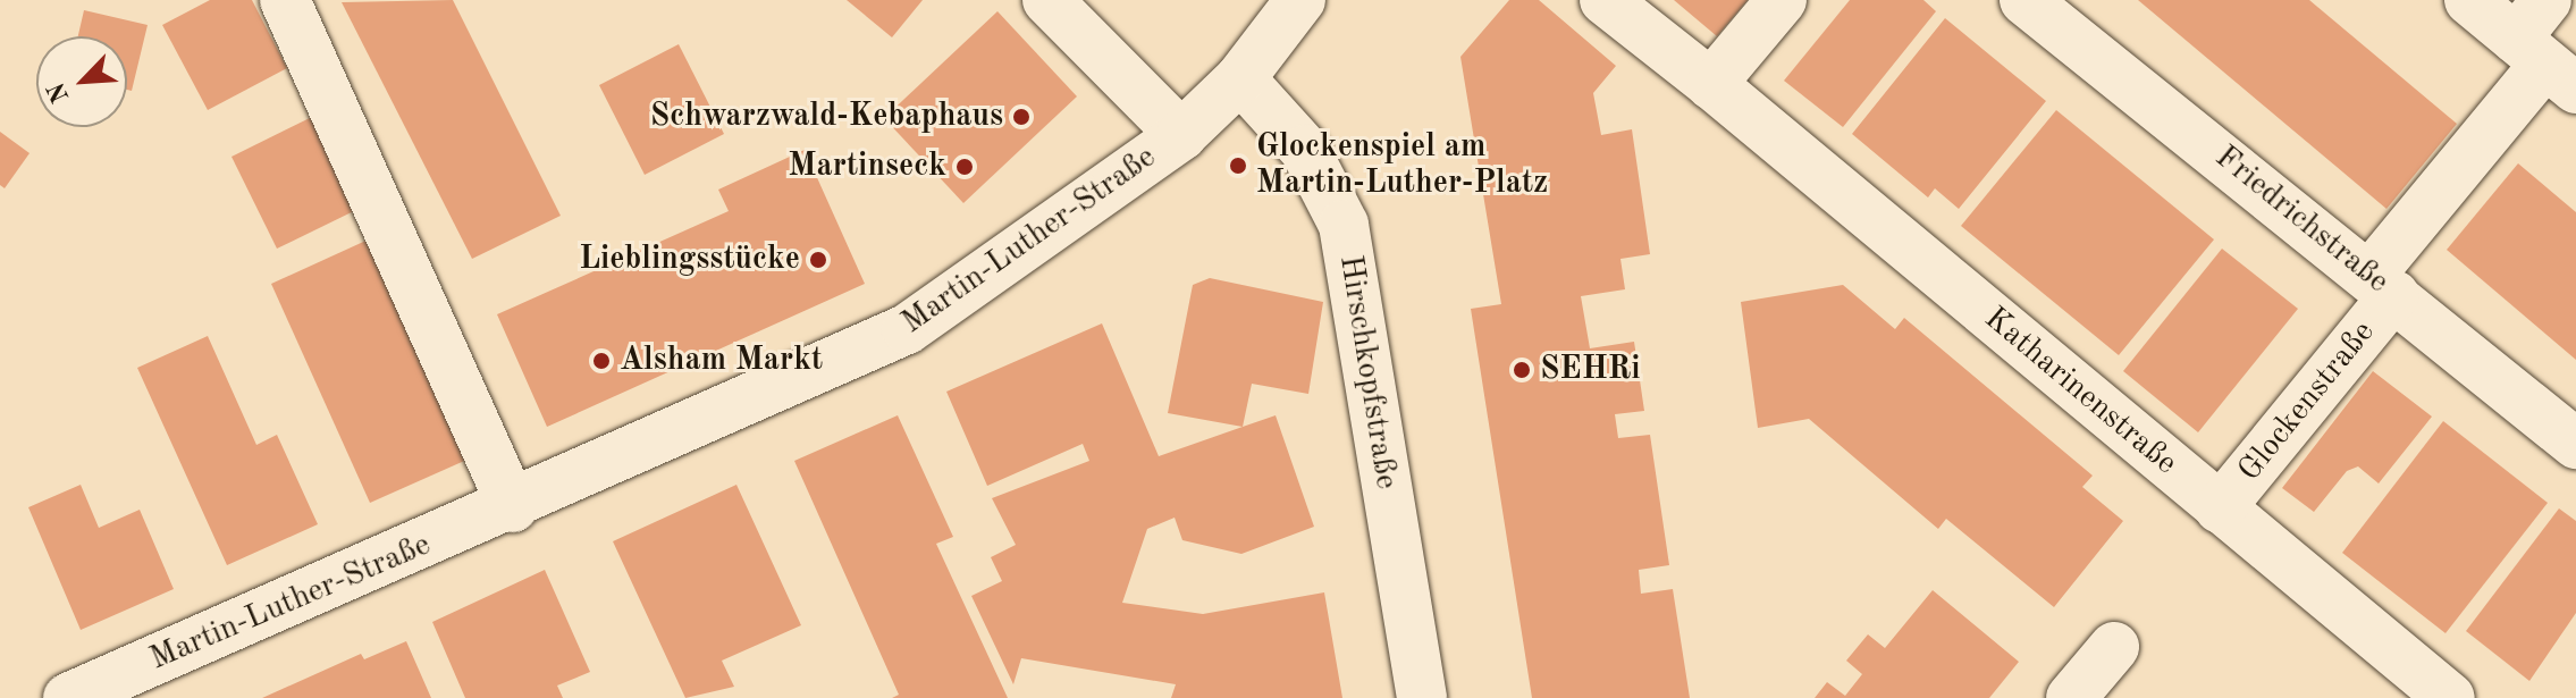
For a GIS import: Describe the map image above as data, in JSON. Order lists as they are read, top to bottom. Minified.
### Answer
{"streets":{"street":["Friedrichstraße","Martin-Luther-Straße","Hirschkopfstraße","Katharinenstraße","Glockenstraße"]},"crossings":[["Friedrichstraße","Glockenstraße"],["Martin-Luther-Straße","Hirschkopfstraße"],["Katharinenstraße","Glockenstraße"]],"places":["Schwarzwald-Kebaphaus","Glockenspiel am Martin-Luther-Platz","Martinseck","Lieblingsstücke","Alsham Markt","SEHRi"],"north":"bottom left"}
